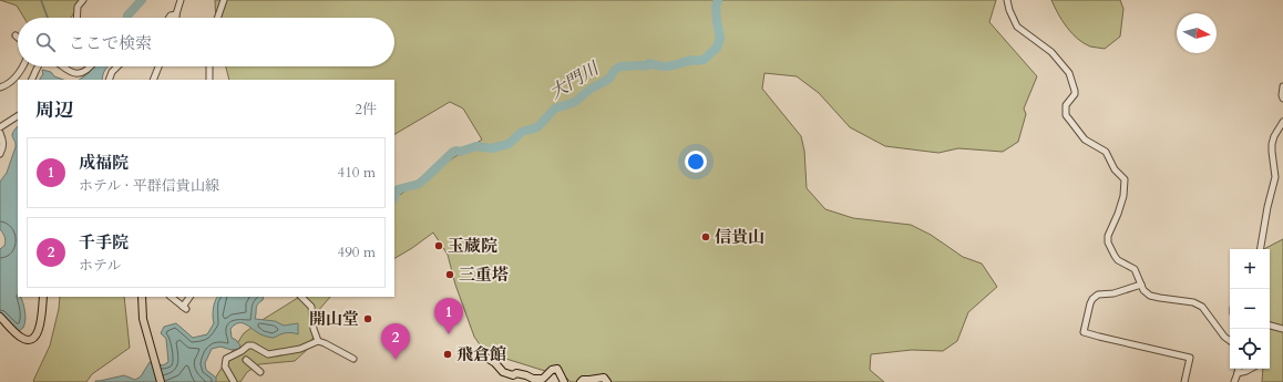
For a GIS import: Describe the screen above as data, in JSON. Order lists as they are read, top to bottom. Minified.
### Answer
{"water":["大門川"],"places":["信貴山","玉蔵院","三重塔","開山堂","飛倉館"],"north":"right","page":{"search":"ここで検索","heading":["周辺","2件"],"list":[{"mark":"1","name":"成福院","note":"ホテル · 平群信貴山線","value":"410 m"},{"mark":"2","name":"千手院","note":"ホテル","value":"490 m"}],"map_buttons":["+","−"],"pins":["1","2"]}}
